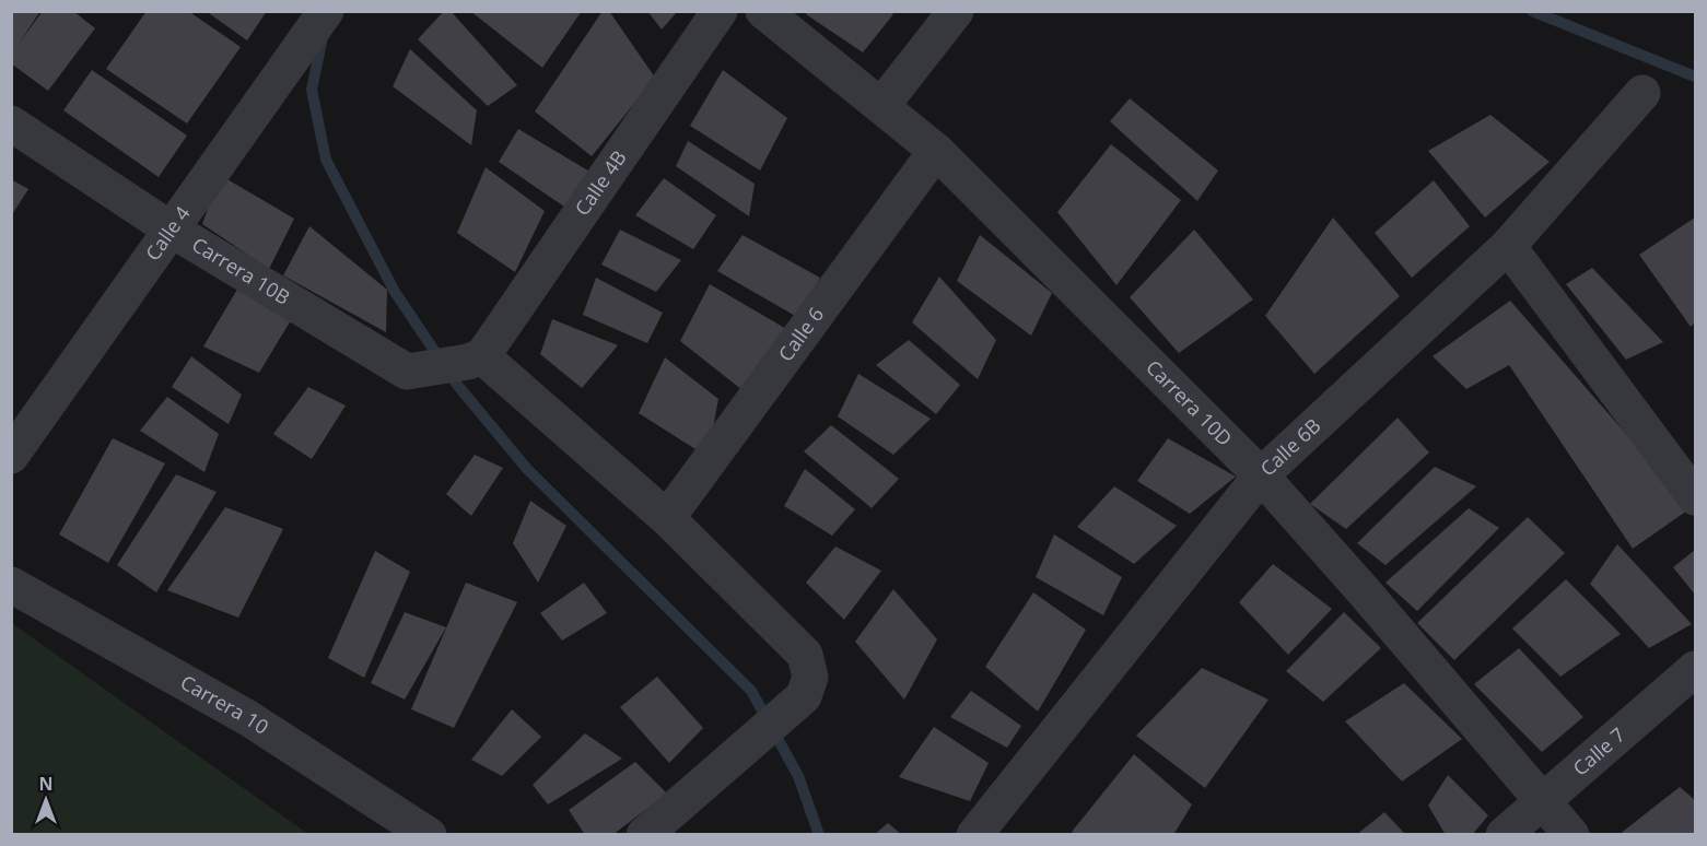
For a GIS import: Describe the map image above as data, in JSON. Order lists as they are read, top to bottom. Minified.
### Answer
{"streets":{"street":["Calle 4B","Calle 4","Carrera 10B","Calle 6","Carrera 10D","Calle 6B","Carrera 10","Calle 7"]},"crossings":[["Calle 4B","Carrera 10B"],["Calle 4","Carrera 10B"],["Calle 6","Carrera 10D"],["Carrera 10D","Calle 6B"],["Carrera 10D","Calle 7"]],"north":"top"}
